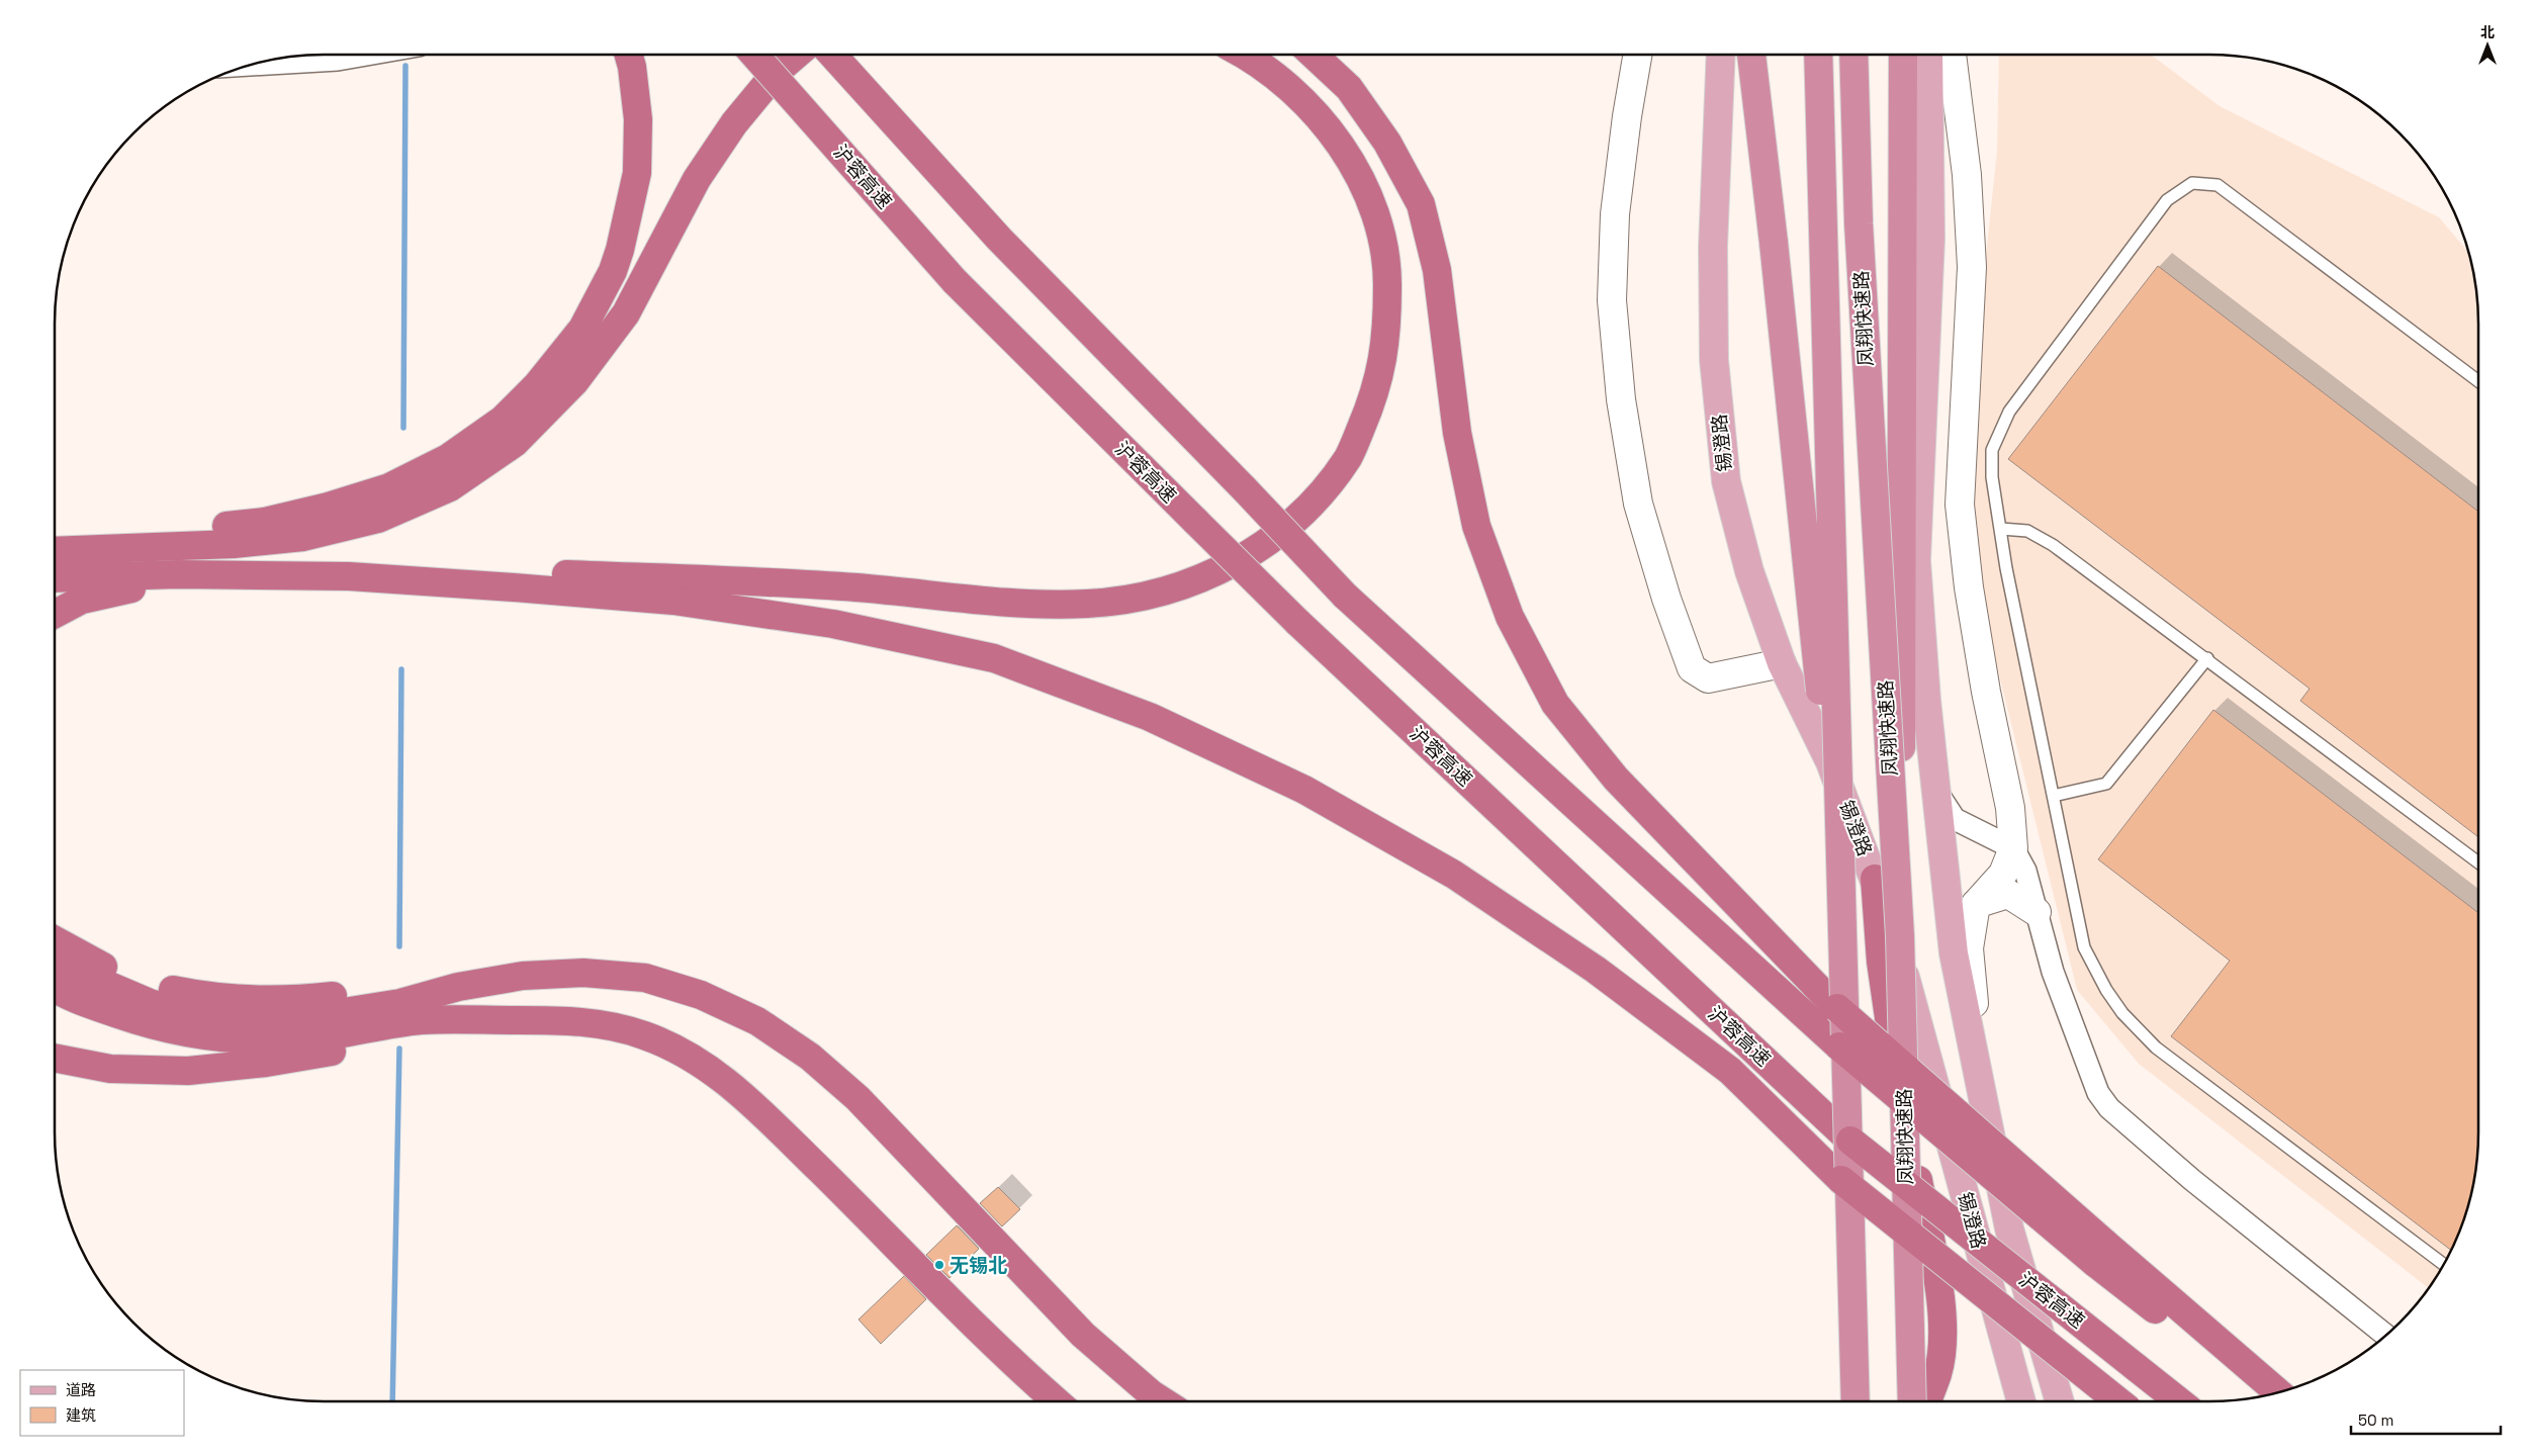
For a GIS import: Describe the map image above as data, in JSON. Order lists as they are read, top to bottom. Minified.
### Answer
{"streets":{"highway":["沪蓉高速","凤翔快速路"],"main road":["锡澄路"]},"places":["无锡北"],"legend":["道路","建筑"],"scale_bar":"50 m","north":"top"}
